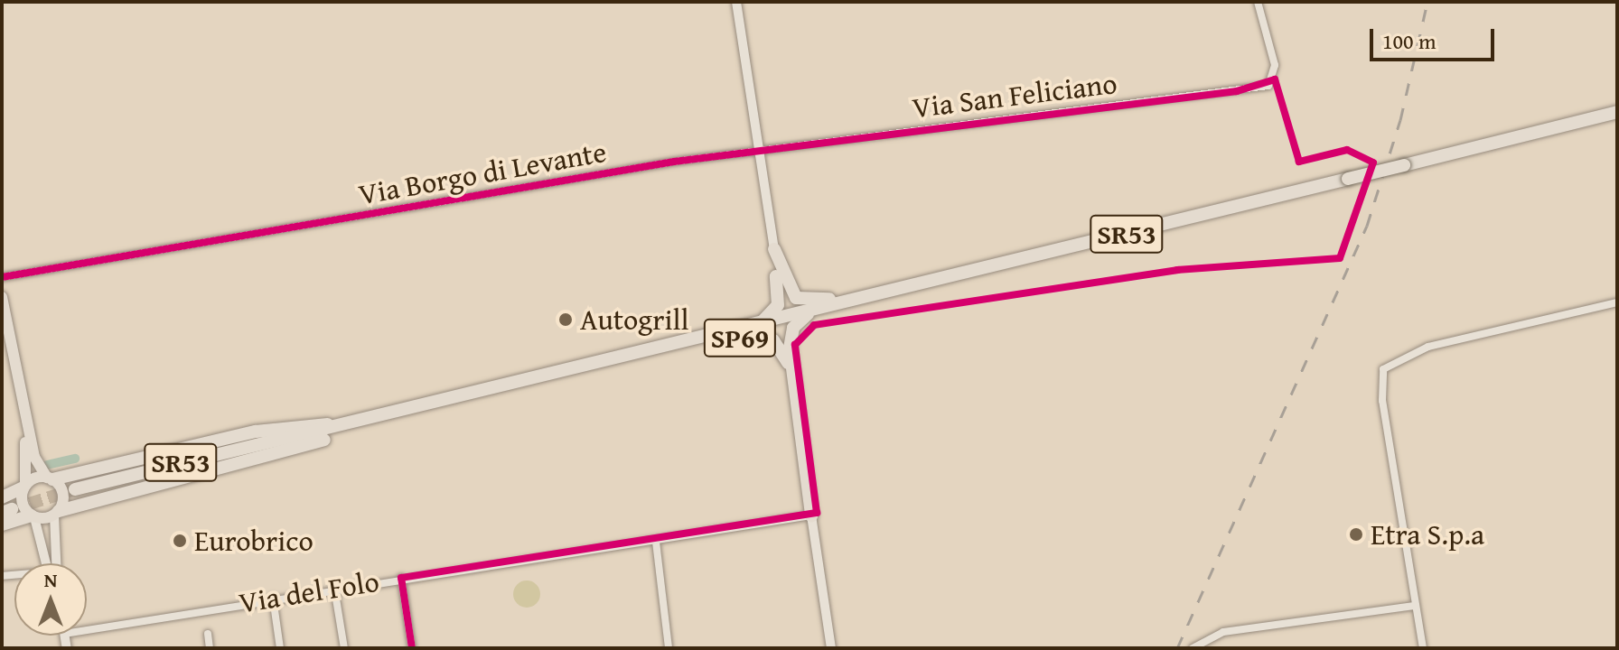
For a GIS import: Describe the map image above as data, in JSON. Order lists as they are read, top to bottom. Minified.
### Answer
{"streets":{"highway":["SR53","SP69"],"street":["Via San Feliciano","Via Borgo di Levante","Via del Folo"]},"crossings":[["Via San Feliciano","Via Borgo di Levante"],["Via San Feliciano","SP69"],["Via Borgo di Levante","SP69"],["SR53","SP69"],["SP69","Via del Folo"]],"places":["Autogrill","Etra S.p.a","Eurobrico"],"scale_bar":"100 m","north":"top"}
